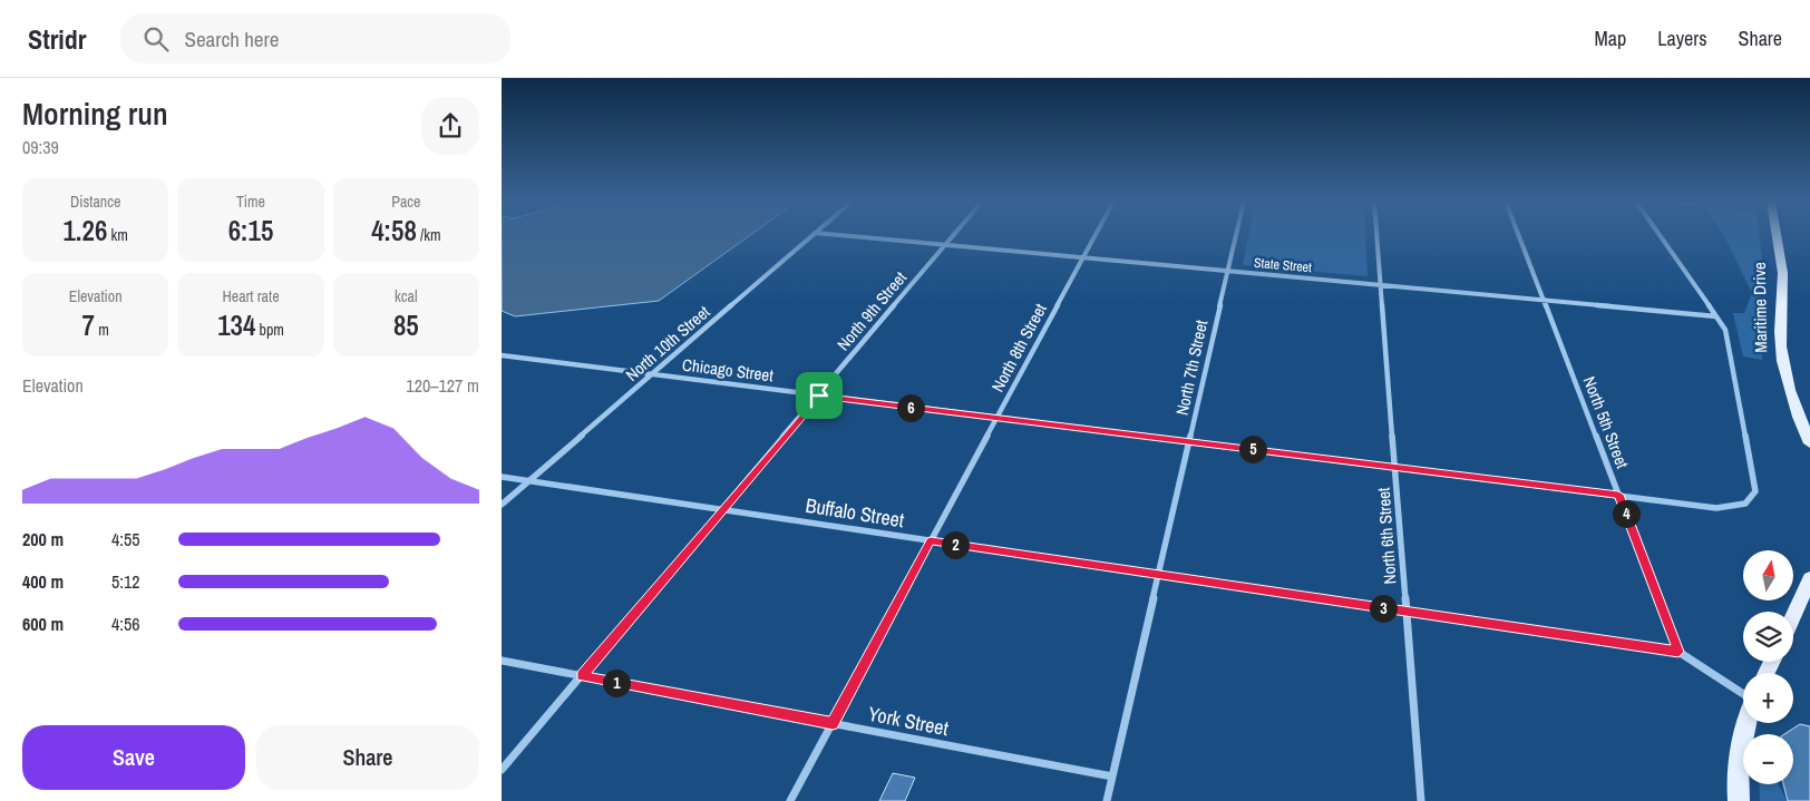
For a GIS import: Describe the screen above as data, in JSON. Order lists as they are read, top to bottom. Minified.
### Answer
{"streets":{"main road":["Maritime Drive"],"street":["State Street","North 9th Street","North 10th Street","North 8th Street","North 7th Street","Chicago Street","North 5th Street","Buffalo Street","North 6th Street","York Street"]},"crossings":[["State Street","North 9th Street"],["State Street","North 8th Street"],["State Street","North 7th Street"],["State Street","Chicago Street"],["State Street","North 5th Street"],["State Street","North 6th Street"],["North 9th Street","Chicago Street"],["North 9th Street","Buffalo Street"],["North 9th Street","York Street"],["North 10th Street","Chicago Street"],["North 10th Street","Buffalo Street"],["North 8th Street","Chicago Street"],["North 8th Street","Buffalo Street"],["North 8th Street","York Street"],["North 7th Street","Chicago Street"],["North 7th Street","Buffalo Street"],["North 7th Street","York Street"],["Chicago Street","North 5th Street"],["Chicago Street","North 6th Street"],["North 5th Street","Buffalo Street"],["Buffalo Street","North 6th Street"]],"north":"top","page":{"header":"Stridr","search":"Search here","nav":["Map","Layers","Share"],"heading":["Morning run","09:39"],"stats":[["Distance","1.26 km"],["Time","6:15"],["Pace","4:58 /km"],["Elevation","7 m"],["Heart rate","134 bpm"],["kcal","85"]],"chart":["Elevation","120–127 m"],"pins":["6","5","4","2","3","1"],"list":[{"name":"200 m","note":"4:55"},{"name":"400 m","note":"5:12"},{"name":"600 m","note":"4:56"}],"map_buttons":["+","−"],"buttons":["Save","Share"]}}
